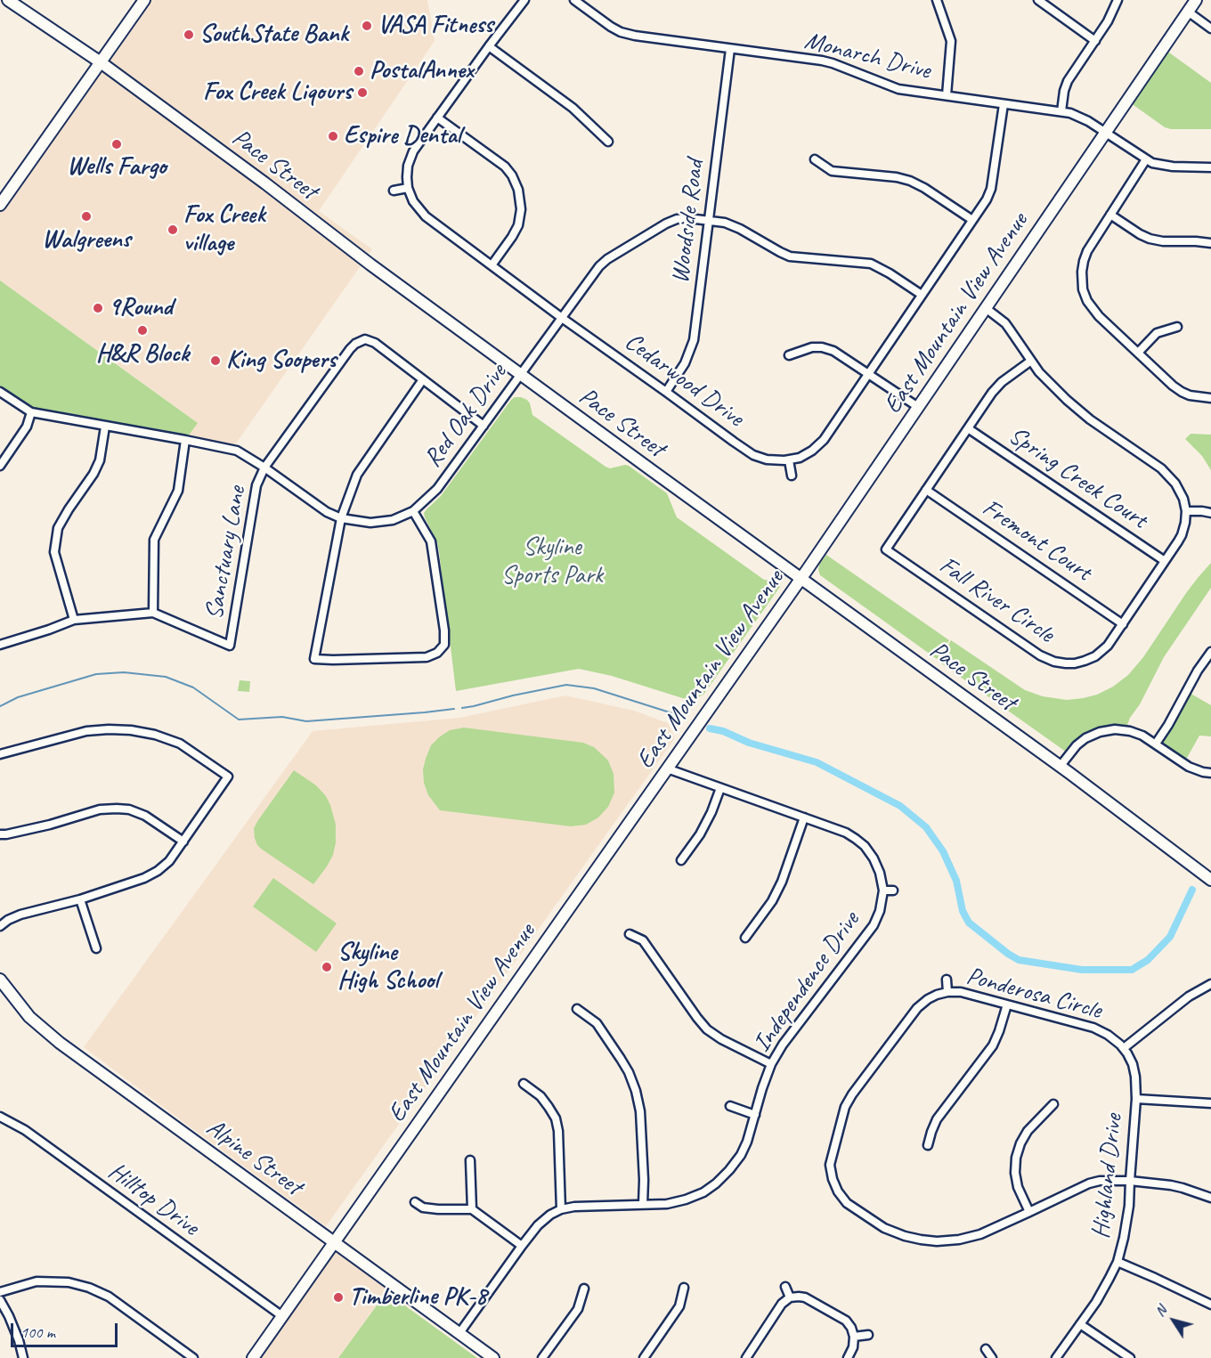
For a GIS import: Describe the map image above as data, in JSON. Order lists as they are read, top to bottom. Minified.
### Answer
{"streets":{"street":["Monarch Drive","Pace Street","Woodside Road","East Mountain View Avenue","Cedarwood Drive","Red Oak Drive","Spring Creek Court","Fremont Court","Sanctuary Lane","Fall River Circle","Independence Drive","Ponderosa Circle","Alpine Street","Highland Drive","Hilltop Drive"]},"crossings":[["Monarch Drive","Woodside Road"],["Monarch Drive","East Mountain View Avenue"],["Monarch Drive","Cedarwood Drive"],["Pace Street","East Mountain View Avenue"],["Pace Street","Red Oak Drive"],["Woodside Road","Cedarwood Drive"],["Woodside Road","Red Oak Drive"],["East Mountain View Avenue","Independence Drive"],["East Mountain View Avenue","Alpine Street"],["East Mountain View Avenue","Hilltop Drive"],["Cedarwood Drive","Red Oak Drive"],["Red Oak Drive","Sanctuary Lane"],["Spring Creek Court","Fall River Circle"],["Fremont Court","Fall River Circle"],["Independence Drive","Alpine Street"],["Ponderosa Circle","Highland Drive"]],"parks":["Skyline Sports Park"],"places":["VASA Fitness","SouthState Bank","PostalAnnex","Fox Creek Liqours","Espire Dental","Wells Fargo","Walgreens","Fox Creek village","9Round","H&R Block","King Soopers","Skyline High School","Timberline PK-8"],"scale_bar":"100 m","north":"top left"}
